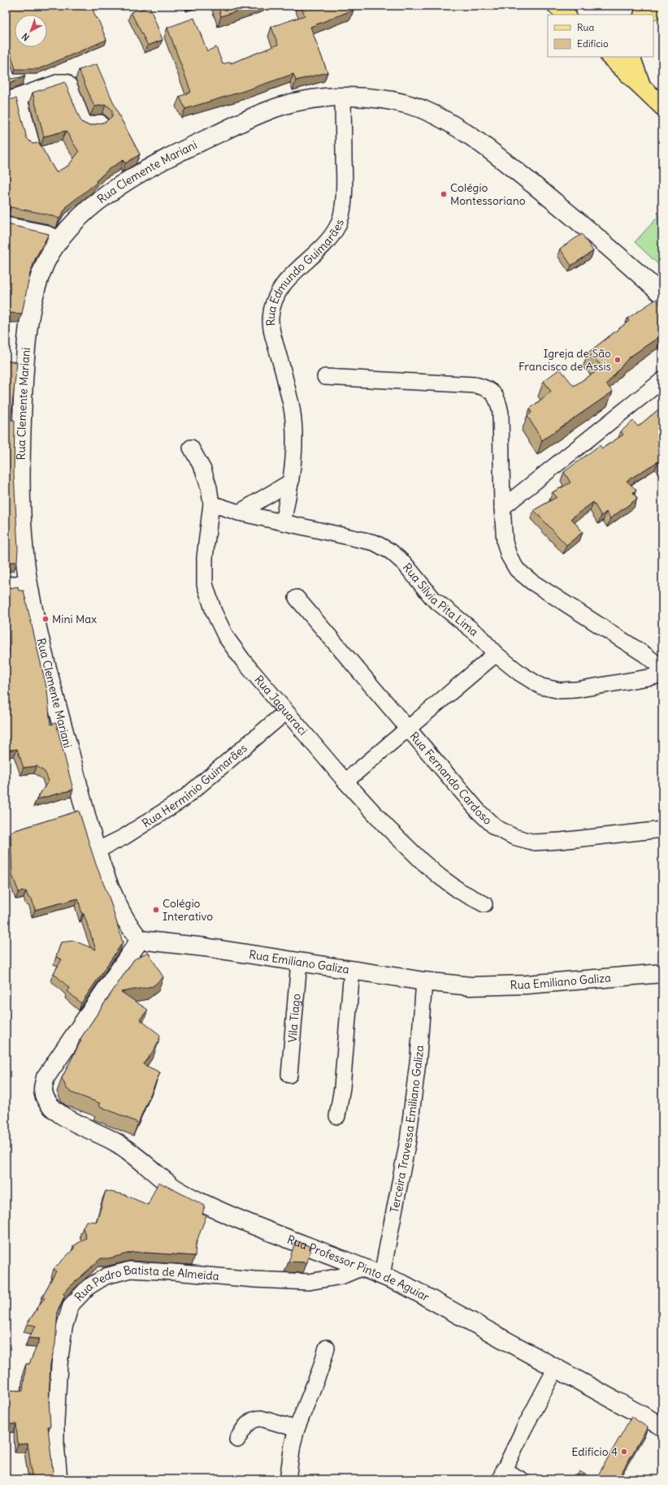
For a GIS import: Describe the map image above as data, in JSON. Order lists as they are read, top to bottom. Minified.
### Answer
{"streets":{"street":["Rua Clemente Mariani","Rua Edmundo Guimarães","Rua Silvia Pita Lima","Rua Jaguaraci","Rua Fernando Cardoso","Rua Hermínio Guimarães","Rua Emiliano Galiza","Vila Tiago","Terceira Travessa Emiliano Galiza","Rua Professor Pinto de Aguiar","Rua Pedro Batista de Almeida"]},"crossings":[["Rua Clemente Mariani","Rua Edmundo Guimarães"],["Rua Clemente Mariani","Rua Hermínio Guimarães"],["Rua Clemente Mariani","Rua Emiliano Galiza"],["Rua Clemente Mariani","Rua Professor Pinto de Aguiar"],["Rua Edmundo Guimarães","Rua Silvia Pita Lima"],["Rua Silvia Pita Lima","Rua Jaguaraci"],["Rua Jaguaraci","Rua Hermínio Guimarães"],["Rua Emiliano Galiza","Vila Tiago"],["Rua Emiliano Galiza","Terceira Travessa Emiliano Galiza"],["Rua Emiliano Galiza","Rua Professor Pinto de Aguiar"],["Terceira Travessa Emiliano Galiza","Rua Professor Pinto de Aguiar"],["Rua Professor Pinto de Aguiar","Rua Pedro Batista de Almeida"]],"places":["Colégio Montessoriano","Igreja de São Francisco de Assis","Mini Max","Colégio Interativo","Edifício 4"],"legend":["Rua","Edifício"],"north":"bottom left"}
